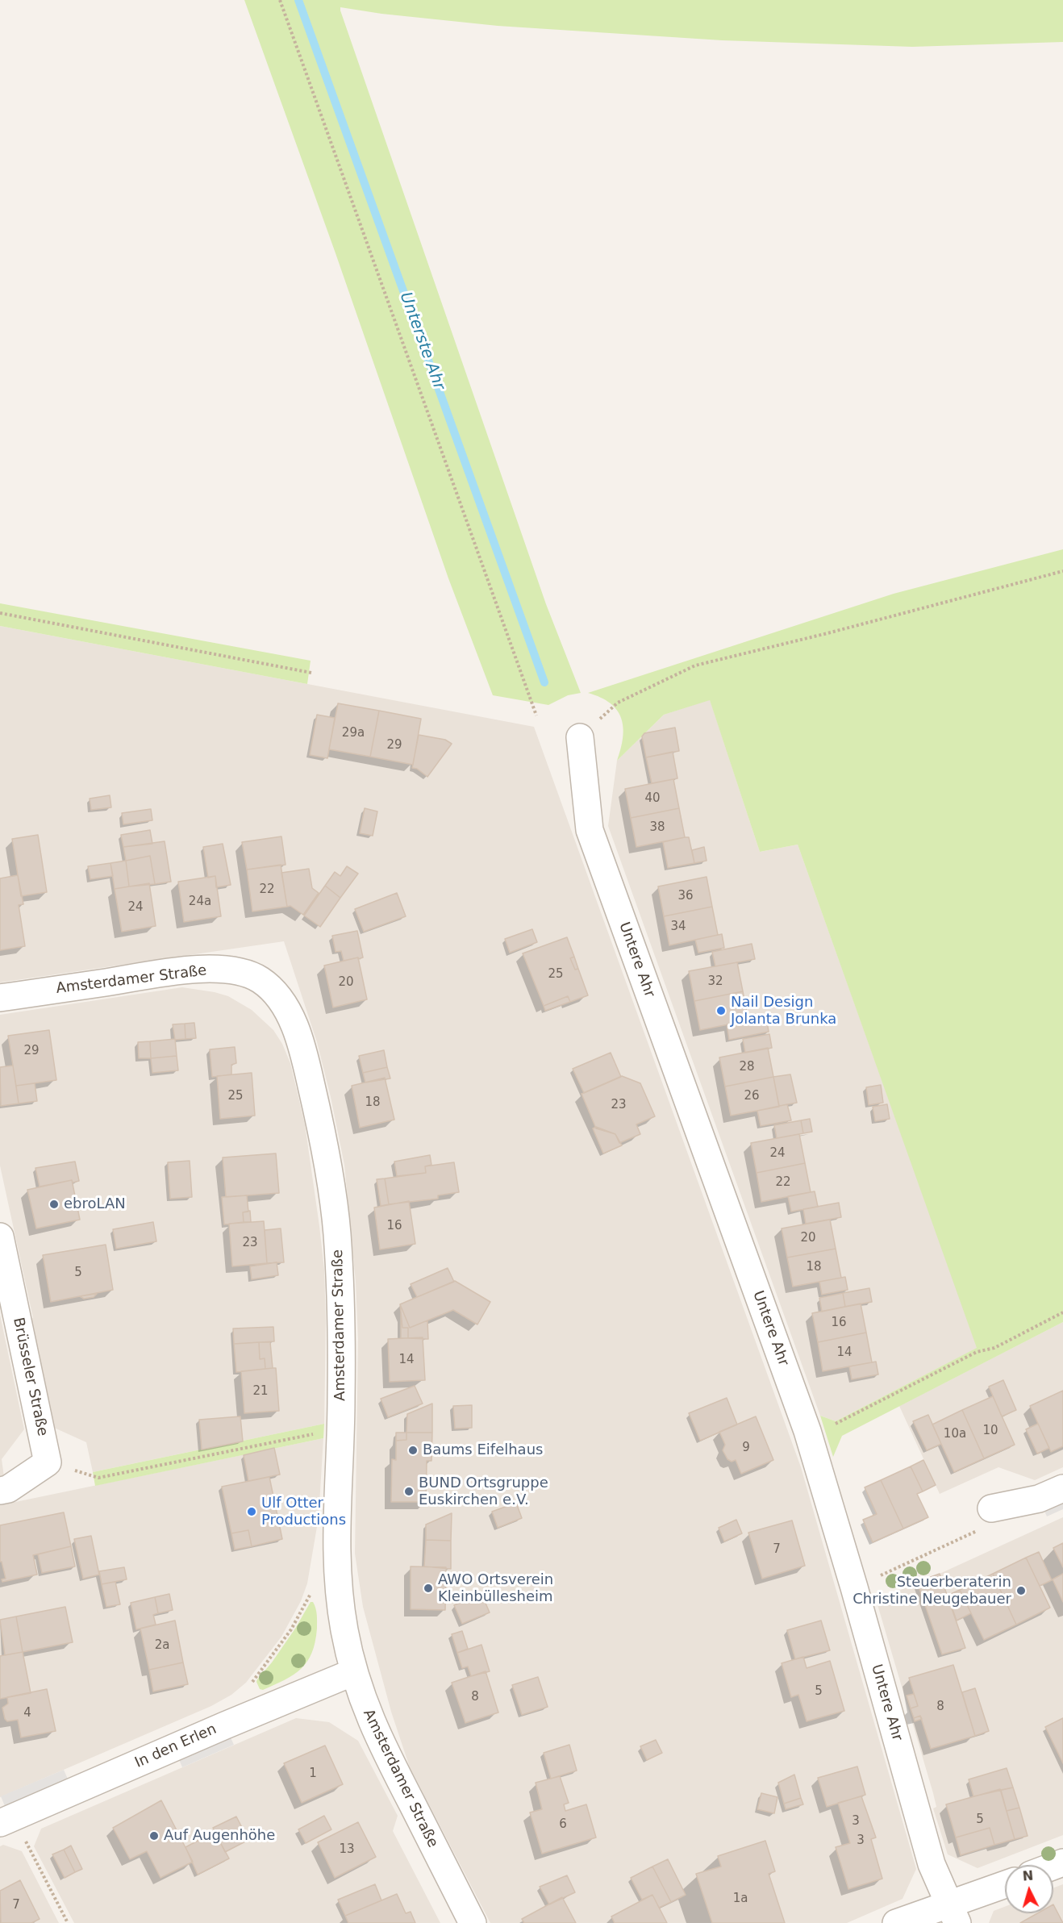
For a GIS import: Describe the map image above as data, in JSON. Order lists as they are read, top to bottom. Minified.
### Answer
{"streets":{"street":["Untere Ahr","Amsterdamer Straße","Brüsseler Straße","In den Erlen"]},"crossings":[["Amsterdamer Straße","In den Erlen"]],"water":["Unterste Ahr"],"places":["Nail Design Jolanta Brunka","ebroLAN","Baums Eifelhaus","BUND Ortsgruppe Euskirchen e.V.","Ulf Otter Productions","AWO Ortsverein Kleinbüllesheim","Steuerberaterin Christine Neugebauer","Auf Augenhöhe"],"house_numbers":["29a","29","40","38","22","36","24a","24","34","25","32","20","29","28","25","26","18","23","24","22","16","20","23","18","5","16","14","14","21","10","10a","9","7","2a","5","8","8","4","1","5","3","6","3","13","1a","7"],"north":"top"}
